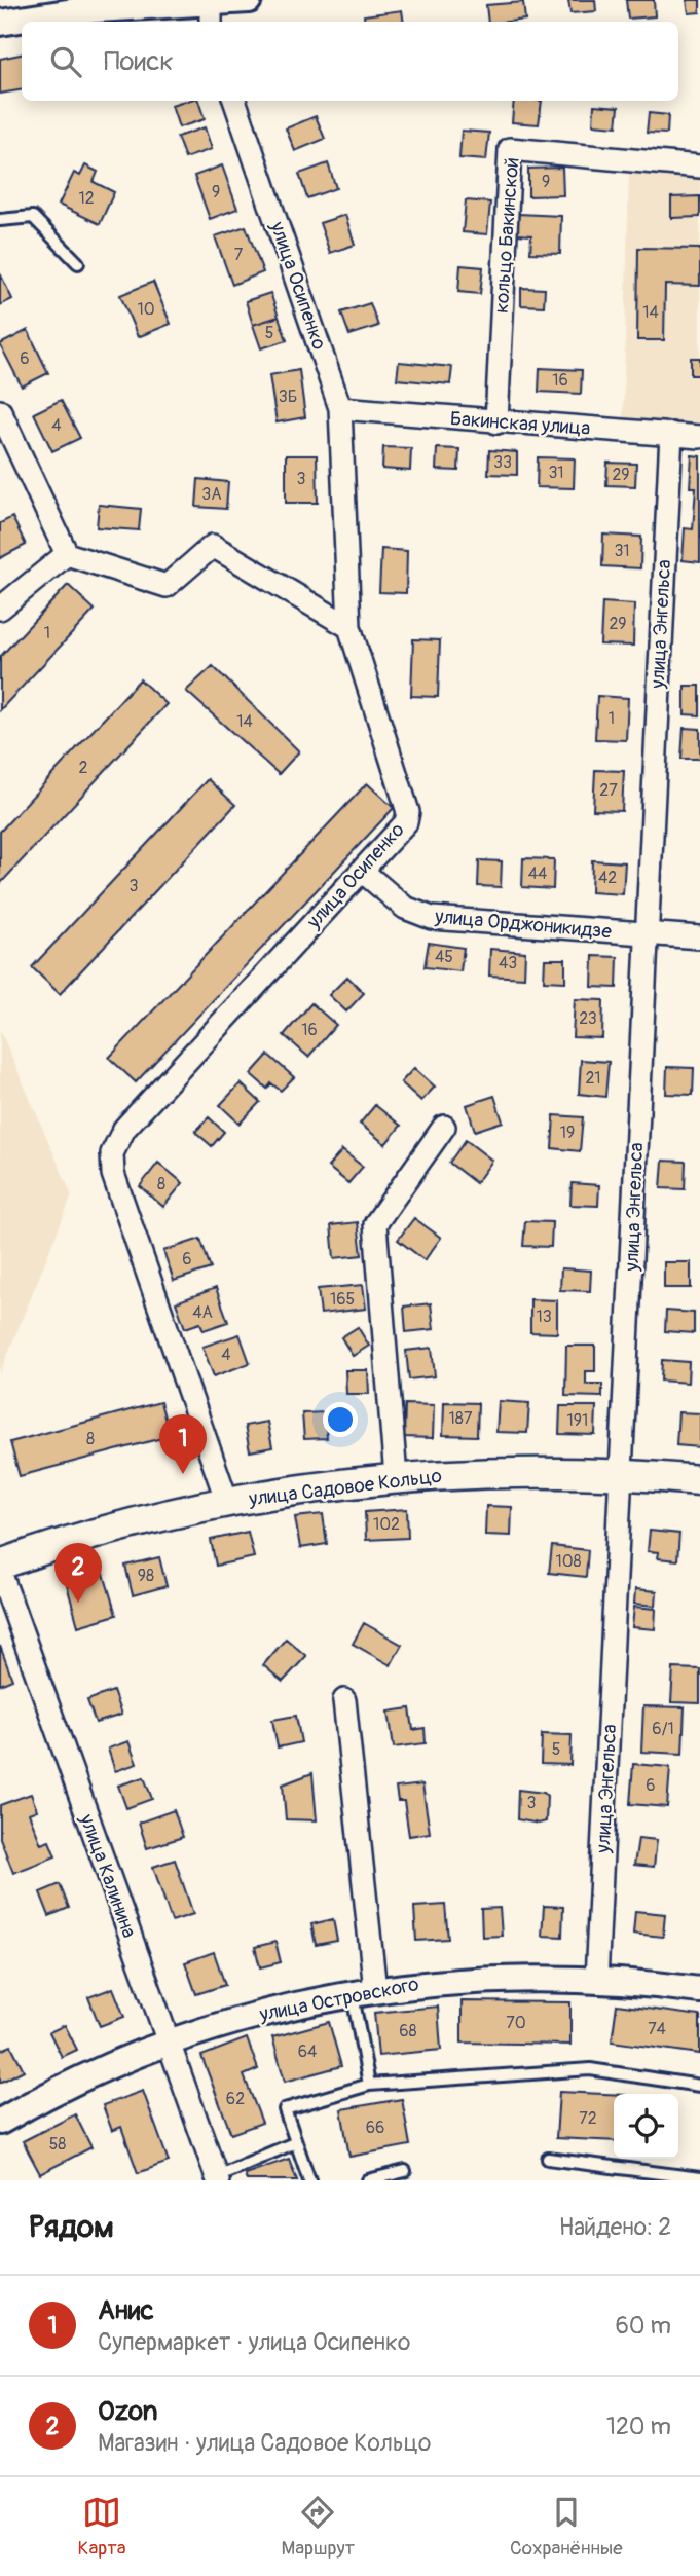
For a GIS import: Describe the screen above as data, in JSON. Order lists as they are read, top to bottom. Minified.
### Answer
{"streets":{"main road":["улица Садовое Кольцо"],"street":["кольцо Бакинской","улица Осипенко","Бакинская улица","улица Энгельса","улица Орджоникидзе","улица Калинина","улица Островского"]},"crossings":[["кольцо Бакинской","Бакинская улица"],["улица Осипенко","Бакинская улица"],["улица Осипенко","улица Орджоникидзе"],["улица Осипенко","улица Садовое Кольцо"],["Бакинская улица","улица Энгельса"],["улица Энгельса","улица Орджоникидзе"],["улица Энгельса","улица Садовое Кольцо"],["улица Энгельса","улица Островского"],["улица Калинина","улица Островского"]],"house_numbers":["9","9","12","7","10","14","5","6","16","3Б","4","33","31","29","3","3А","31","29","1","1","14","2","27","44","42","3","45","43","23","16","21","19","8","6","165","4А","13","4","187","191","8","102","108","98","6/1","5","6","3","70","74","68","64","62","72","66","58"],"page":{"search":"Поиск","pins":["1","2"],"heading":["Рядом","Найдено: 2"],"list":[{"mark":"1","name":"Анис","note":"Супермаркет · улица Осипенко","value":"60 m"},{"mark":"2","name":"Ozon","note":"Магазин · улица Садовое Кольцо","value":"120 m"}],"nav":["Карта","Маршрут","Сохранённые"]}}
